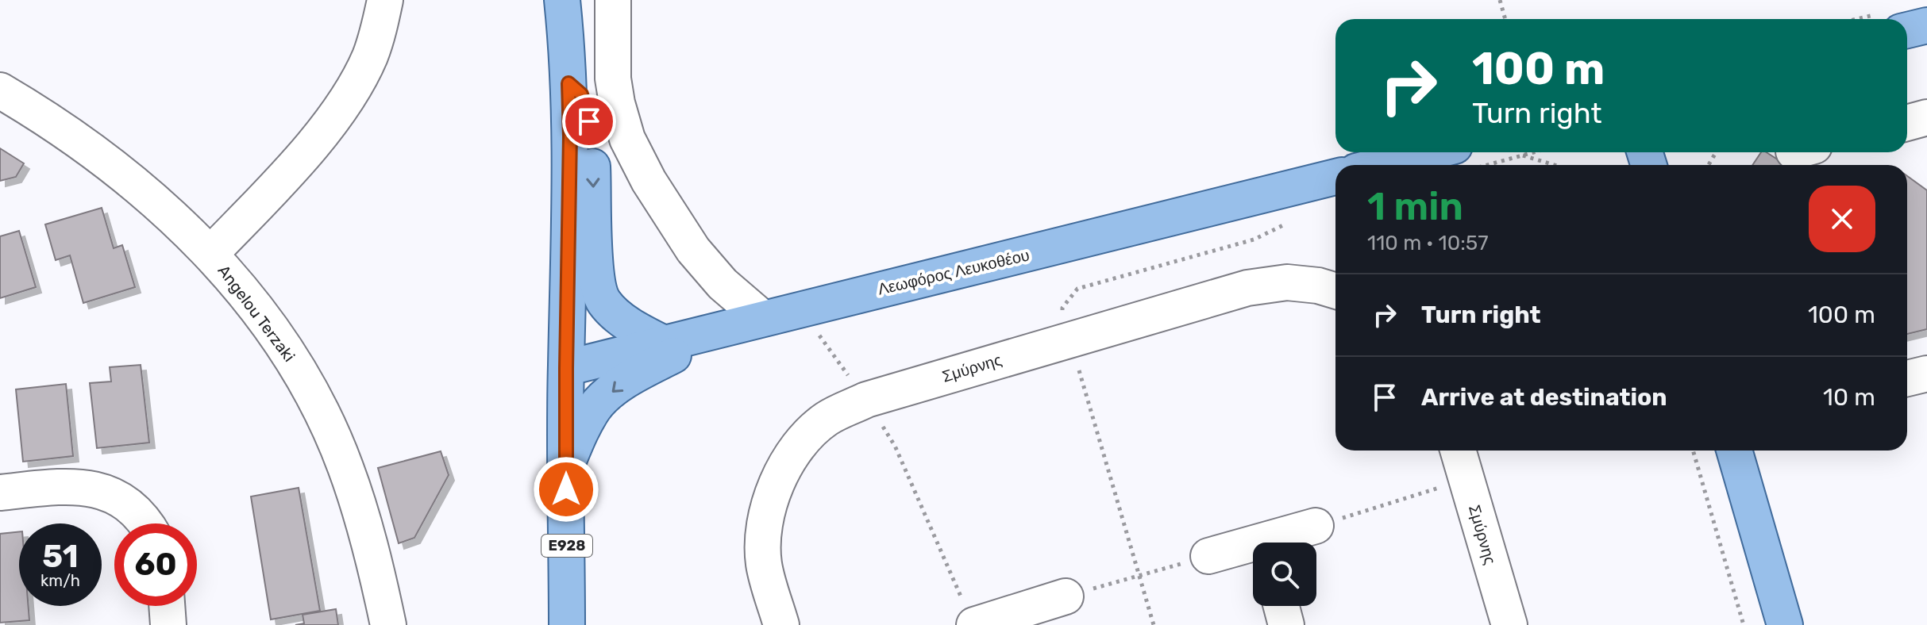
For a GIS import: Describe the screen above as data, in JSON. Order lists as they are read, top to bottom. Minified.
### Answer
{"streets":{"main road":["Λεωφόρος Λευκοθέου","E928"],"street":["Angelou Terzaki","Σμύρνης"]},"crossings":[["Λεωφόρος Λευκοθέου","E928"]],"page":{"turn":["100 m","Turn right"],"heading":["1 min","110 m · 10:57"],"list":[{"name":"Turn right","value":"100 m"},{"name":"Arrive at destination","value":"10 m"}],"speed":"51 km/h","limit":"60"}}
